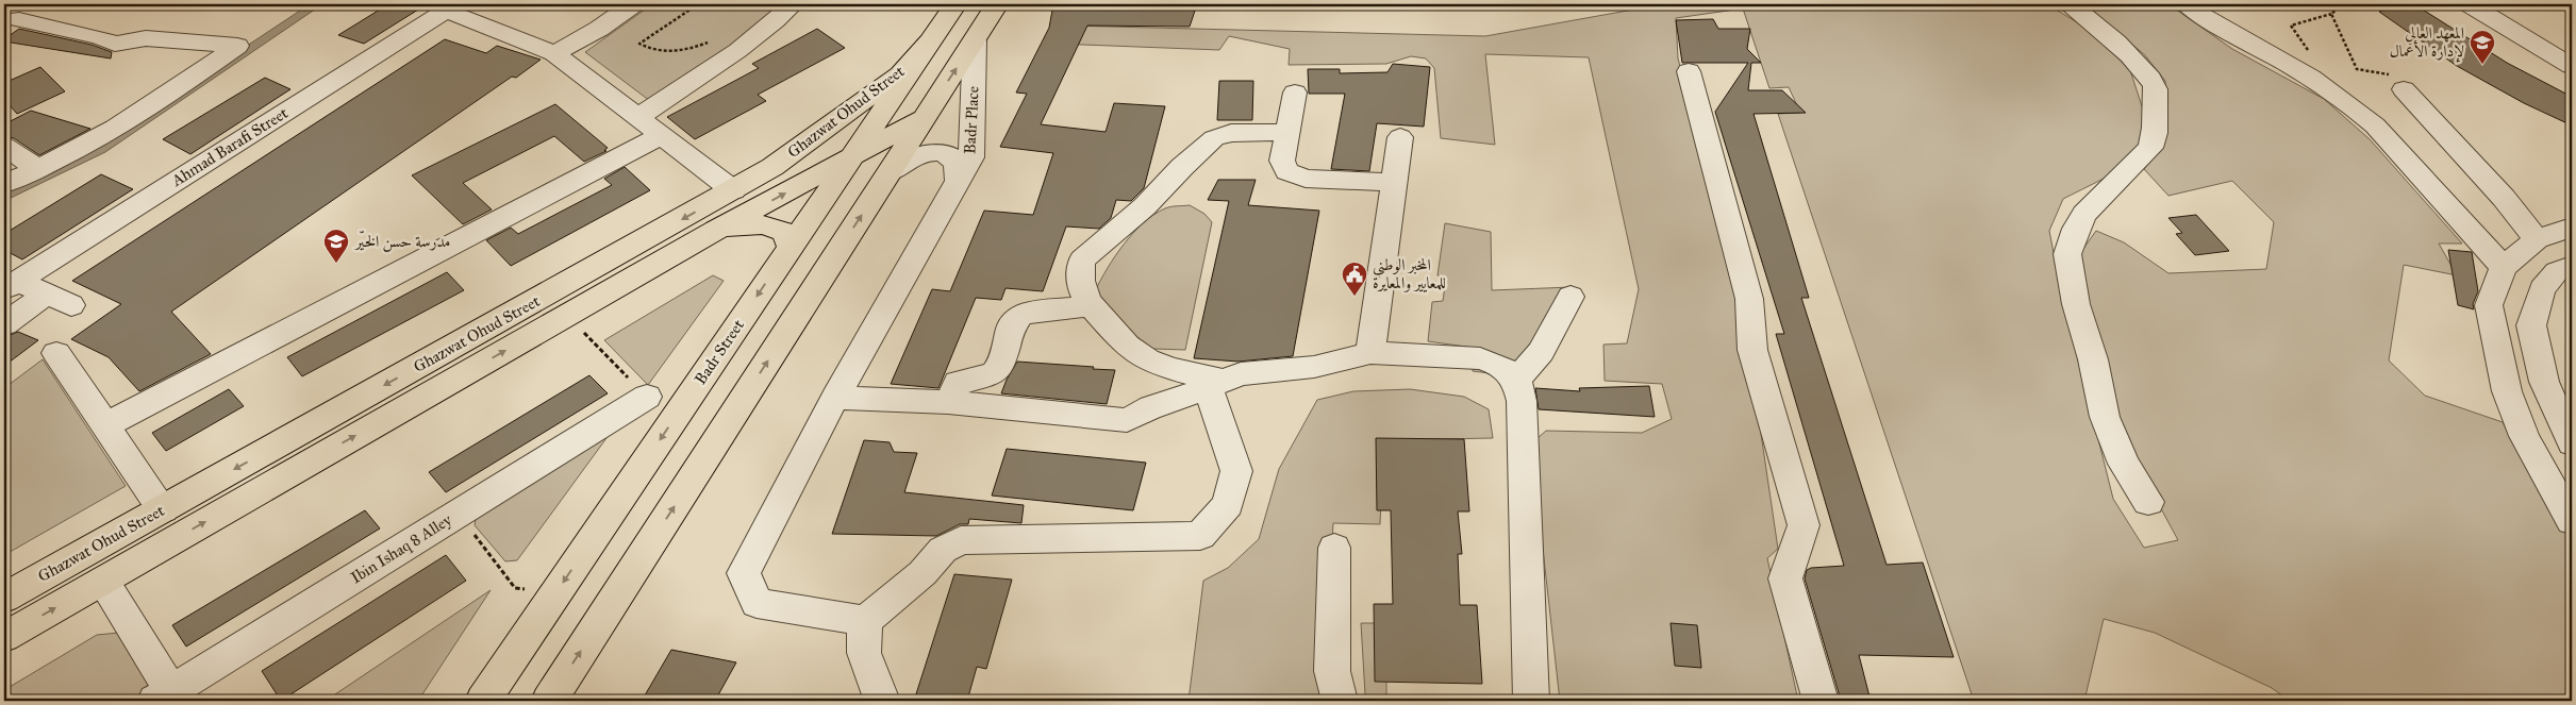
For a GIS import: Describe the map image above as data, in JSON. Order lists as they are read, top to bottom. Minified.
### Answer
{"streets":{"main road":["Ghazwat Ohud Street","Badr Street"],"street":["Badr Place","Ahmad Barafi Street","Ibin Ishaq 8 Alley"]},"crossings":[["Ghazwat Ohud Street","Badr Street"]],"places":{"school or university":["المعهد العالي لإدارة الأعمال","مدرسة حسن الخيّر"],"public building":["المخبر الوطني للمعايير والمعايرة"]}}
